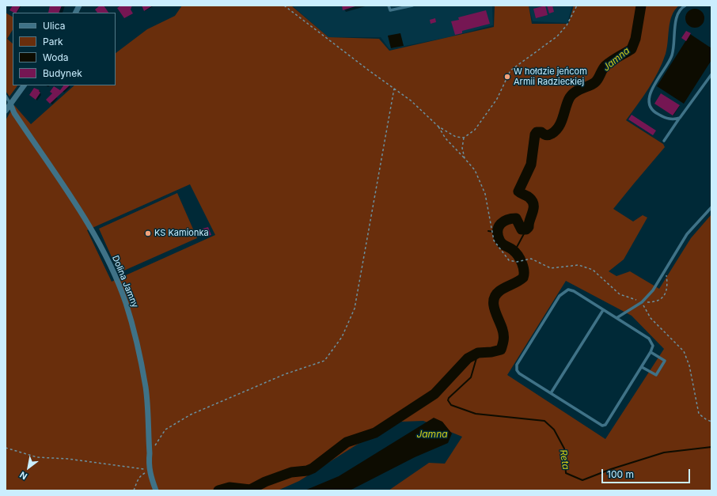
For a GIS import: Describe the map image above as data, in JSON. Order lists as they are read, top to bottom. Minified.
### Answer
{"streets":{"street":["Dolina Jamny"]},"water":["Jamna","Reta"],"places":["W hołdzie jeńcom Armii Radzieckiej","KS Kamionka"],"legend":["Ulica","Park","Woda","Budynek"],"scale_bar":"100 m","north":"bottom left"}
